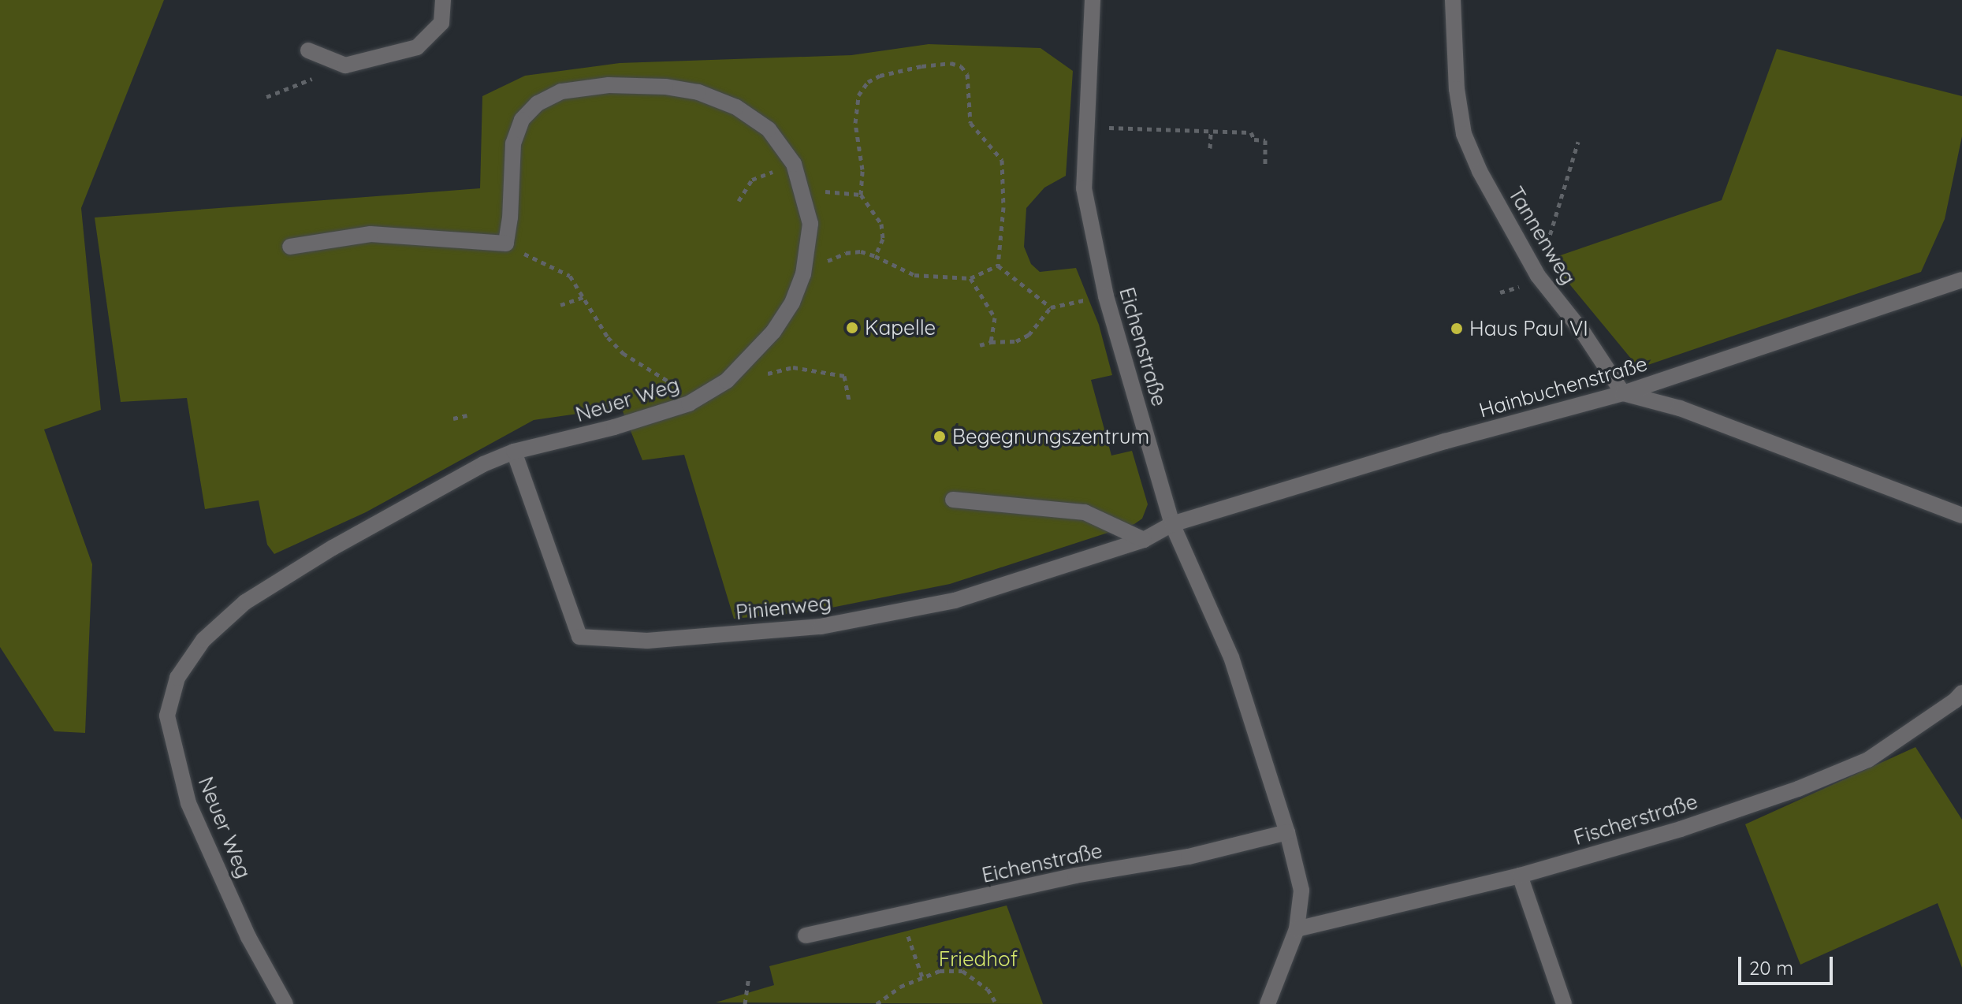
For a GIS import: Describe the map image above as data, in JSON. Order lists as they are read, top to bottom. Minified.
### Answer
{"streets":{"street":["Tannenweg","Eichenstraße","Hainbuchenstraße","Neuer Weg","Pinienweg","Fischerstraße"]},"crossings":[["Tannenweg","Hainbuchenstraße"],["Eichenstraße","Hainbuchenstraße"],["Eichenstraße","Pinienweg"],["Eichenstraße","Fischerstraße"],["Hainbuchenstraße","Pinienweg"],["Neuer Weg","Pinienweg"]],"parks":["Friedhof"],"places":["Kapelle","Haus Paul VI","Begegnungszentrum"],"scale_bar":"20 m"}
